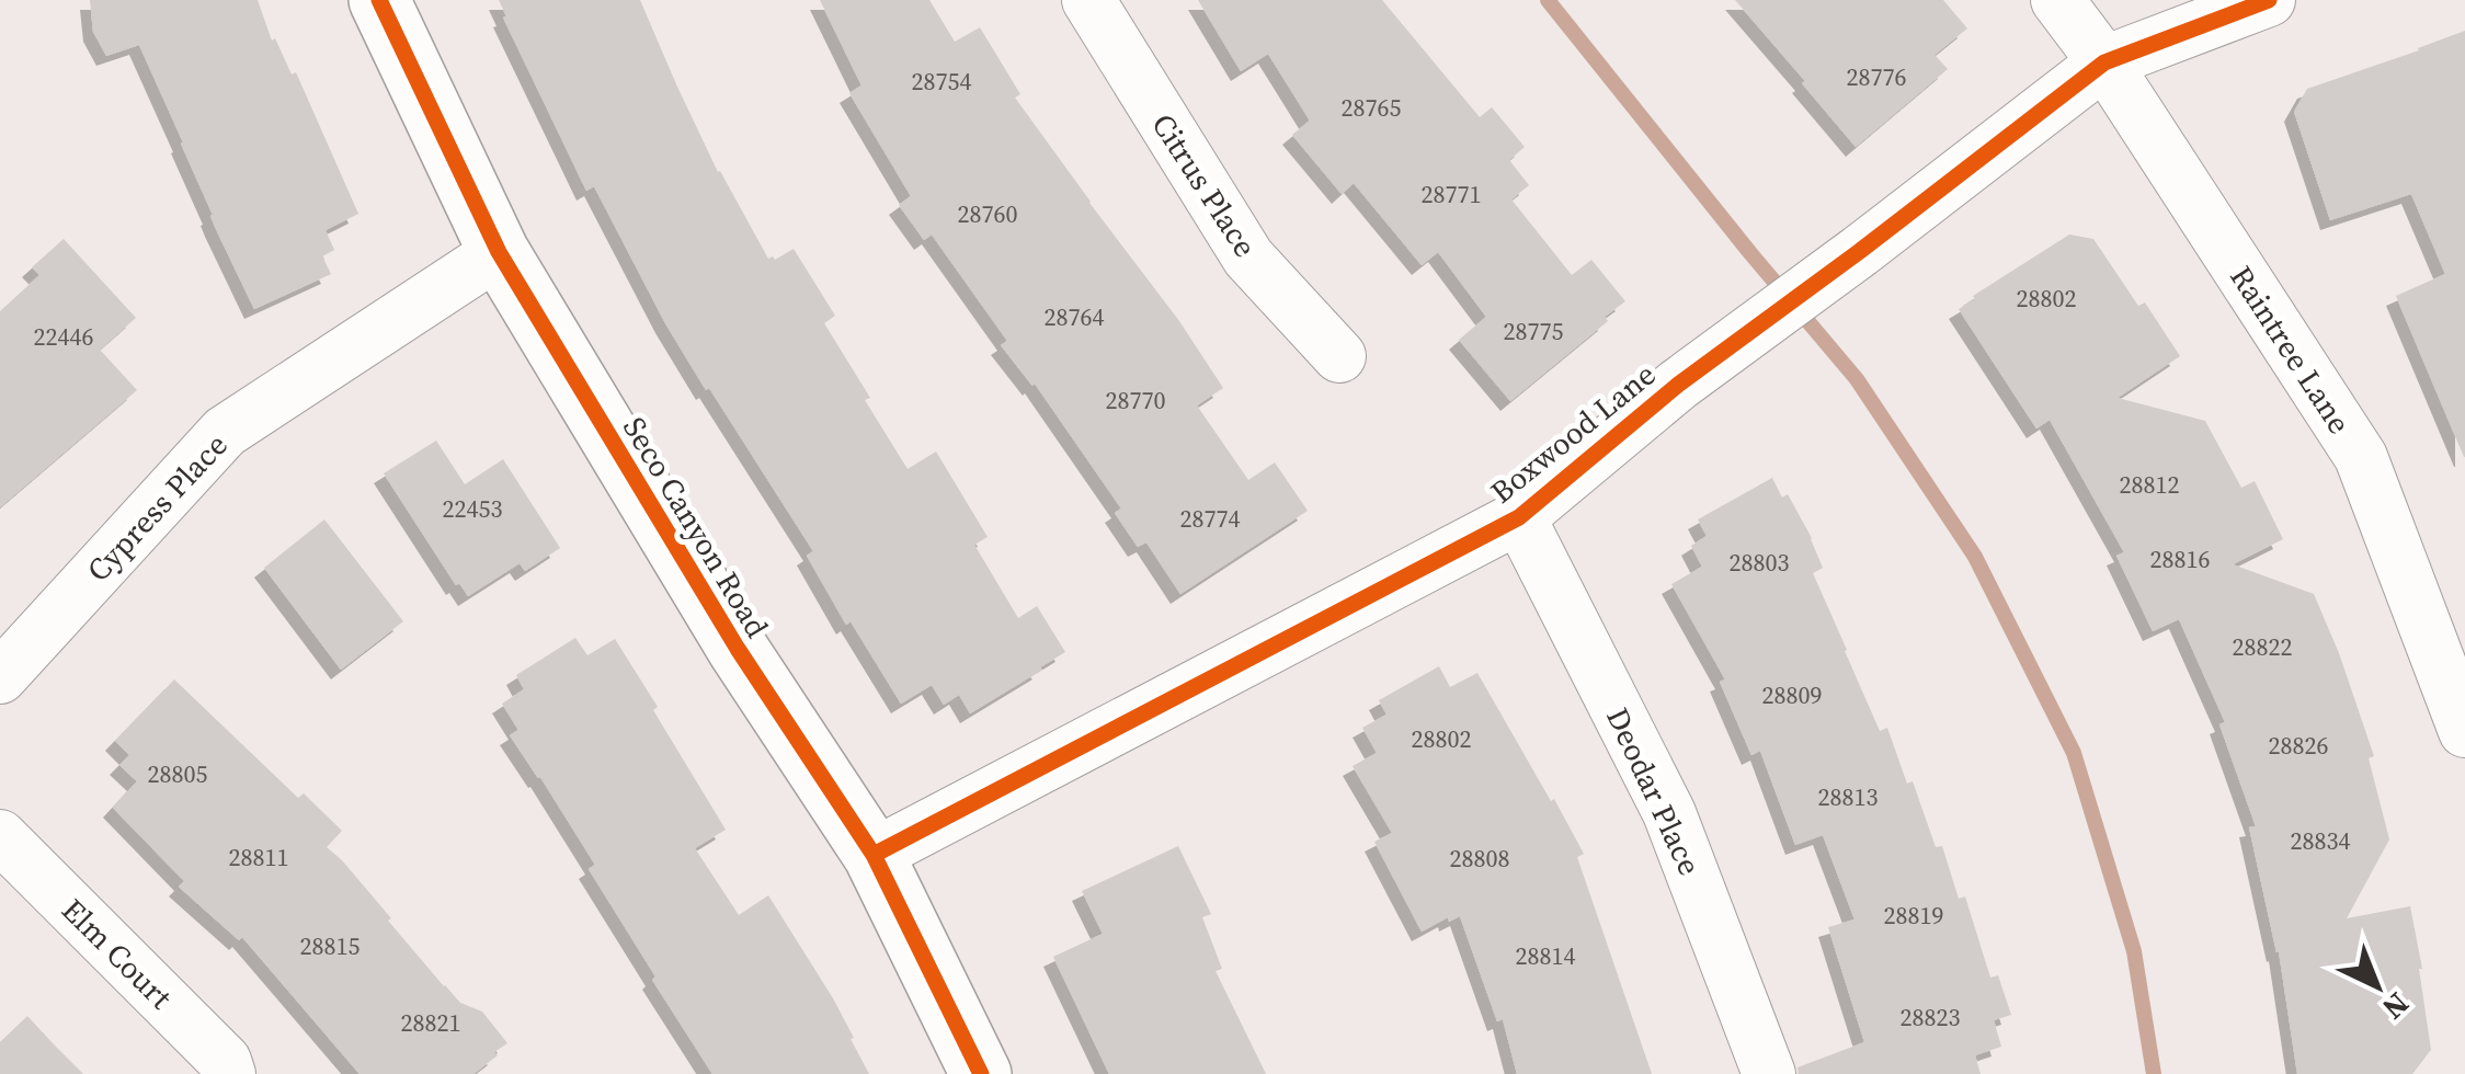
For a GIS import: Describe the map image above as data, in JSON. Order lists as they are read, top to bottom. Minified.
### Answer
{"streets":{"street":["Citrus Place","Raintree Lane","Boxwood Lane","Cypress Place","Seco Canyon Road","Deodar Place","Elm Court"]},"crossings":[["Raintree Lane","Boxwood Lane"],["Boxwood Lane","Seco Canyon Road"],["Boxwood Lane","Deodar Place"],["Cypress Place","Seco Canyon Road"]],"house_numbers":["28776","28754","28765","28771","28760","28802","28764","28775","22446","28770","28812","22453","28774","28816","28803","28822","28809","28802","28826","28805","28813","28834","28811","28808","28819","28815","28814","28823","28821"],"north":"bottom right"}
